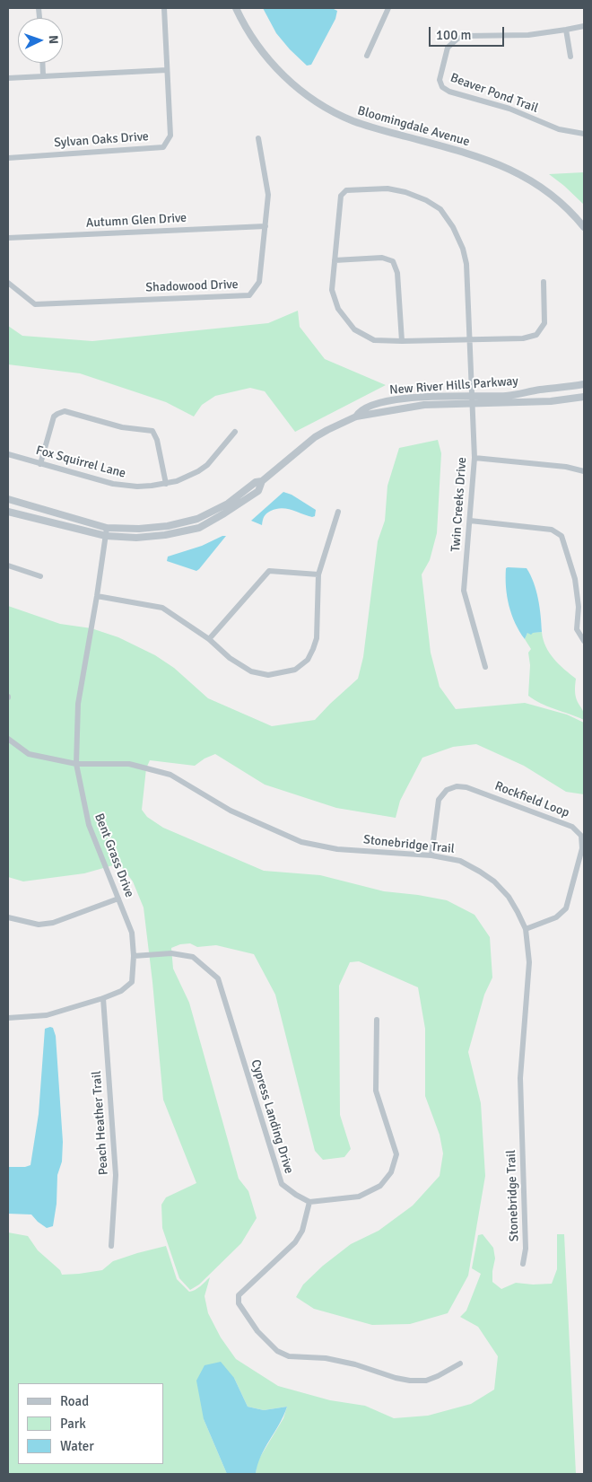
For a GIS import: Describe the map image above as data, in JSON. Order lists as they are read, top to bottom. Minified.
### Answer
{"streets":{"street":["Beaver Pond Trail","Bloomingdale Avenue","Sylvan Oaks Drive","Autumn Glen Drive","Shadowood Drive","New River Hills Parkway","Fox Squirrel Lane","Twin Creeks Drive","Rockfield Loop","Stonebridge Trail","Bent Grass Drive","Cypress Landing Drive","Peach Heather Trail"]},"crossings":[["Autumn Glen Drive","Shadowood Drive"],["New River Hills Parkway","Twin Creeks Drive"],["New River Hills Parkway","Bent Grass Drive"],["Rockfield Loop","Stonebridge Trail"],["Stonebridge Trail","Bent Grass Drive"],["Bent Grass Drive","Cypress Landing Drive"],["Bent Grass Drive","Peach Heather Trail"]],"legend":["Road","Park","Water"],"scale_bar":"100 m","north":"right"}
